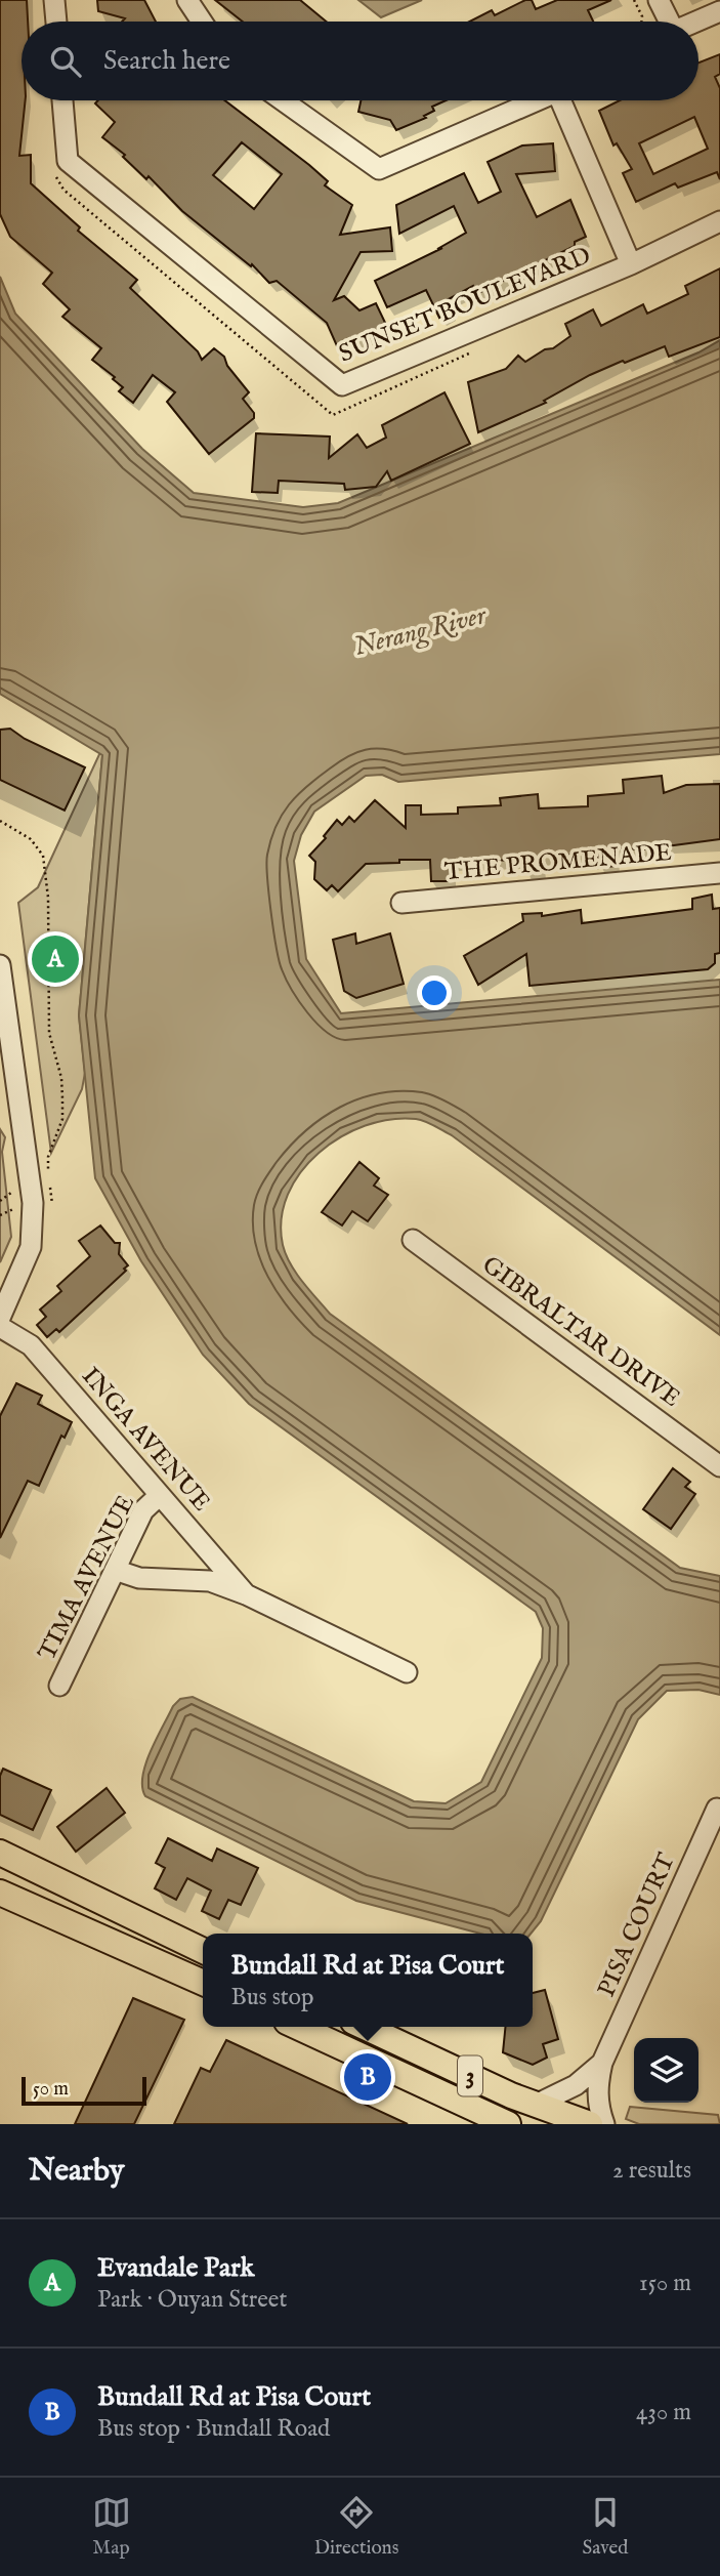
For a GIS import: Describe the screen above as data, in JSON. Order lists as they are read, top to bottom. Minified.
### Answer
{"streets":{"main road":["3"],"street":["SUNSET BOULEVARD","THE PROMENADE","GIBRALTAR DRIVE","INGA AVENUE","TIMA AVENUE","PISA COURT"]},"crossings":[["INGA AVENUE","TIMA AVENUE"],["PISA COURT","3"]],"water":["Nerang River"],"scale_bar":"50 m","page":{"search":"Search here","pins":["A","B"],"popup":["Bundall Rd at Pisa Court","Bus stop"],"scale":"50 m","heading":["Nearby","2 results"],"list":[{"mark":"A","name":"Evandale Park","note":"Park · Ouyan Street","value":"150 m"},{"mark":"B","name":"Bundall Rd at Pisa Court","note":"Bus stop · Bundall Road","value":"430 m"}],"nav":["Map","Directions","Saved"]}}
